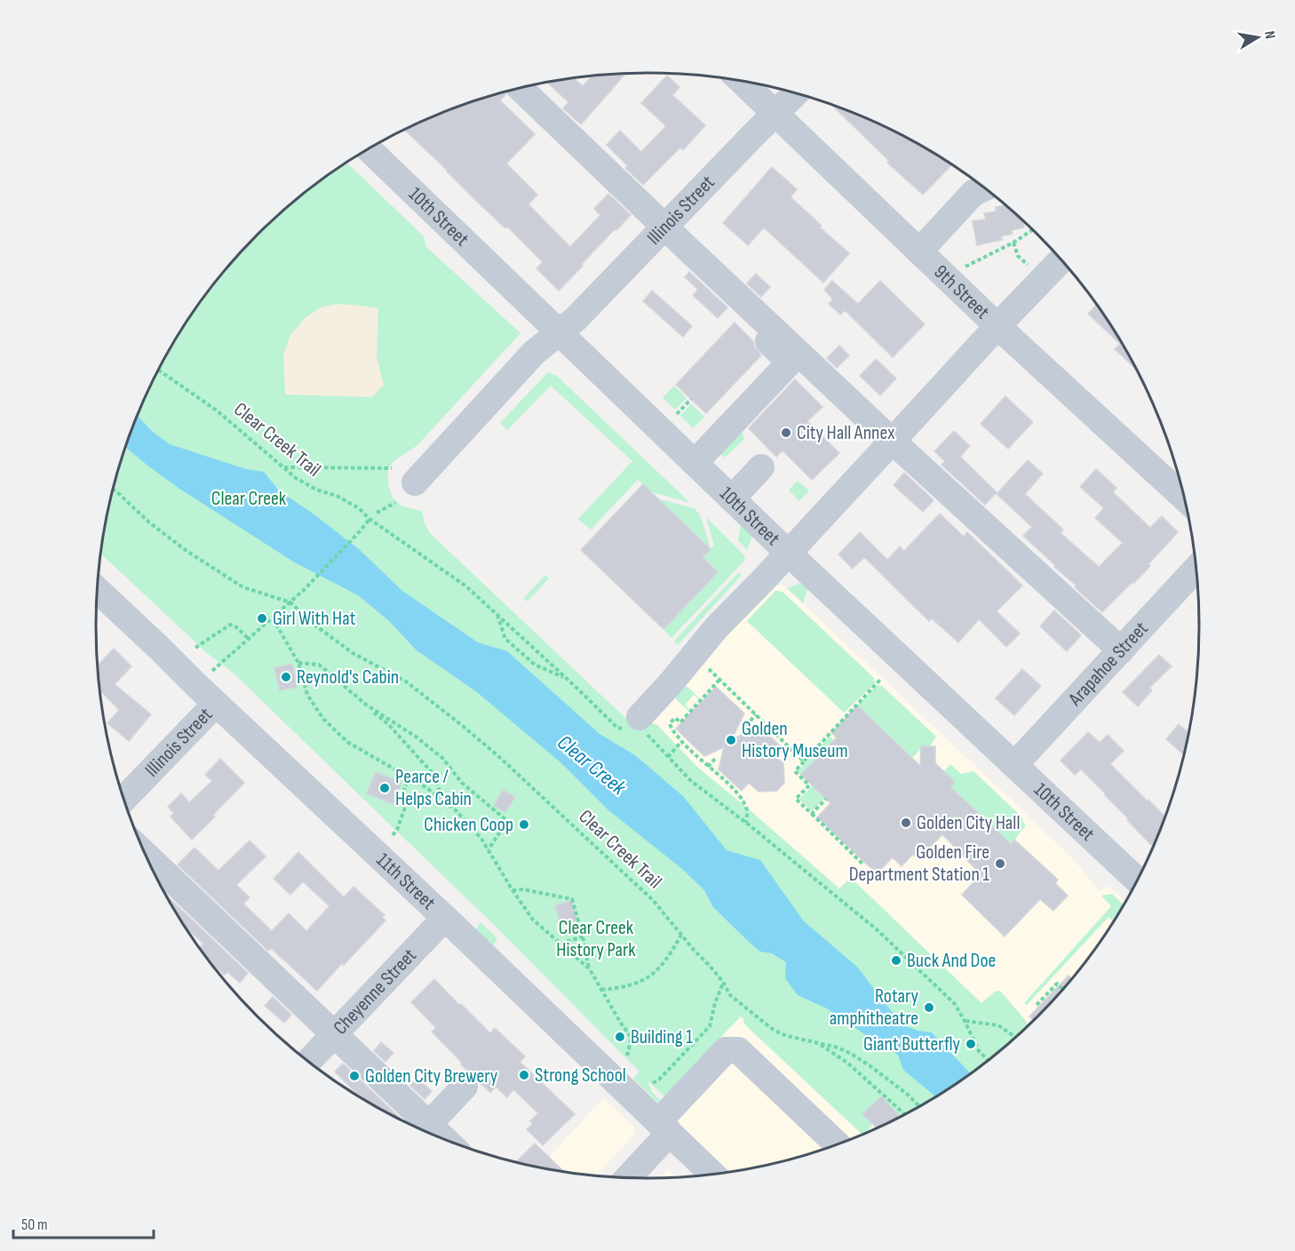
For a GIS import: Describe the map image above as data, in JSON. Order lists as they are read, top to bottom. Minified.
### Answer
{"streets":{"street":["Illinois Street","10th Street","9th Street","Arapahoe Street","11th Street","Cheyenne Street"],"path":["Clear Creek Trail"]},"crossings":[["Illinois Street","10th Street"],["Illinois Street","9th Street"],["Illinois Street","11th Street"],["10th Street","Arapahoe Street"],["11th Street","Cheyenne Street"]],"water":["Clear Creek"],"parks":["Clear Creek","Clear Creek History Park"],"places":["City Hall Annex","Girl With Hat","Reynold's Cabin","Golden History Museum","Pearce / Helps Cabin","Golden City Hall","Chicken Coop","Golden Fire Department Station 1","Buck And Doe","Rotary amphitheatre","Building 1","Giant Butterfly","Strong School","Golden City Brewery"],"scale_bar":"50 m","north":"right"}
